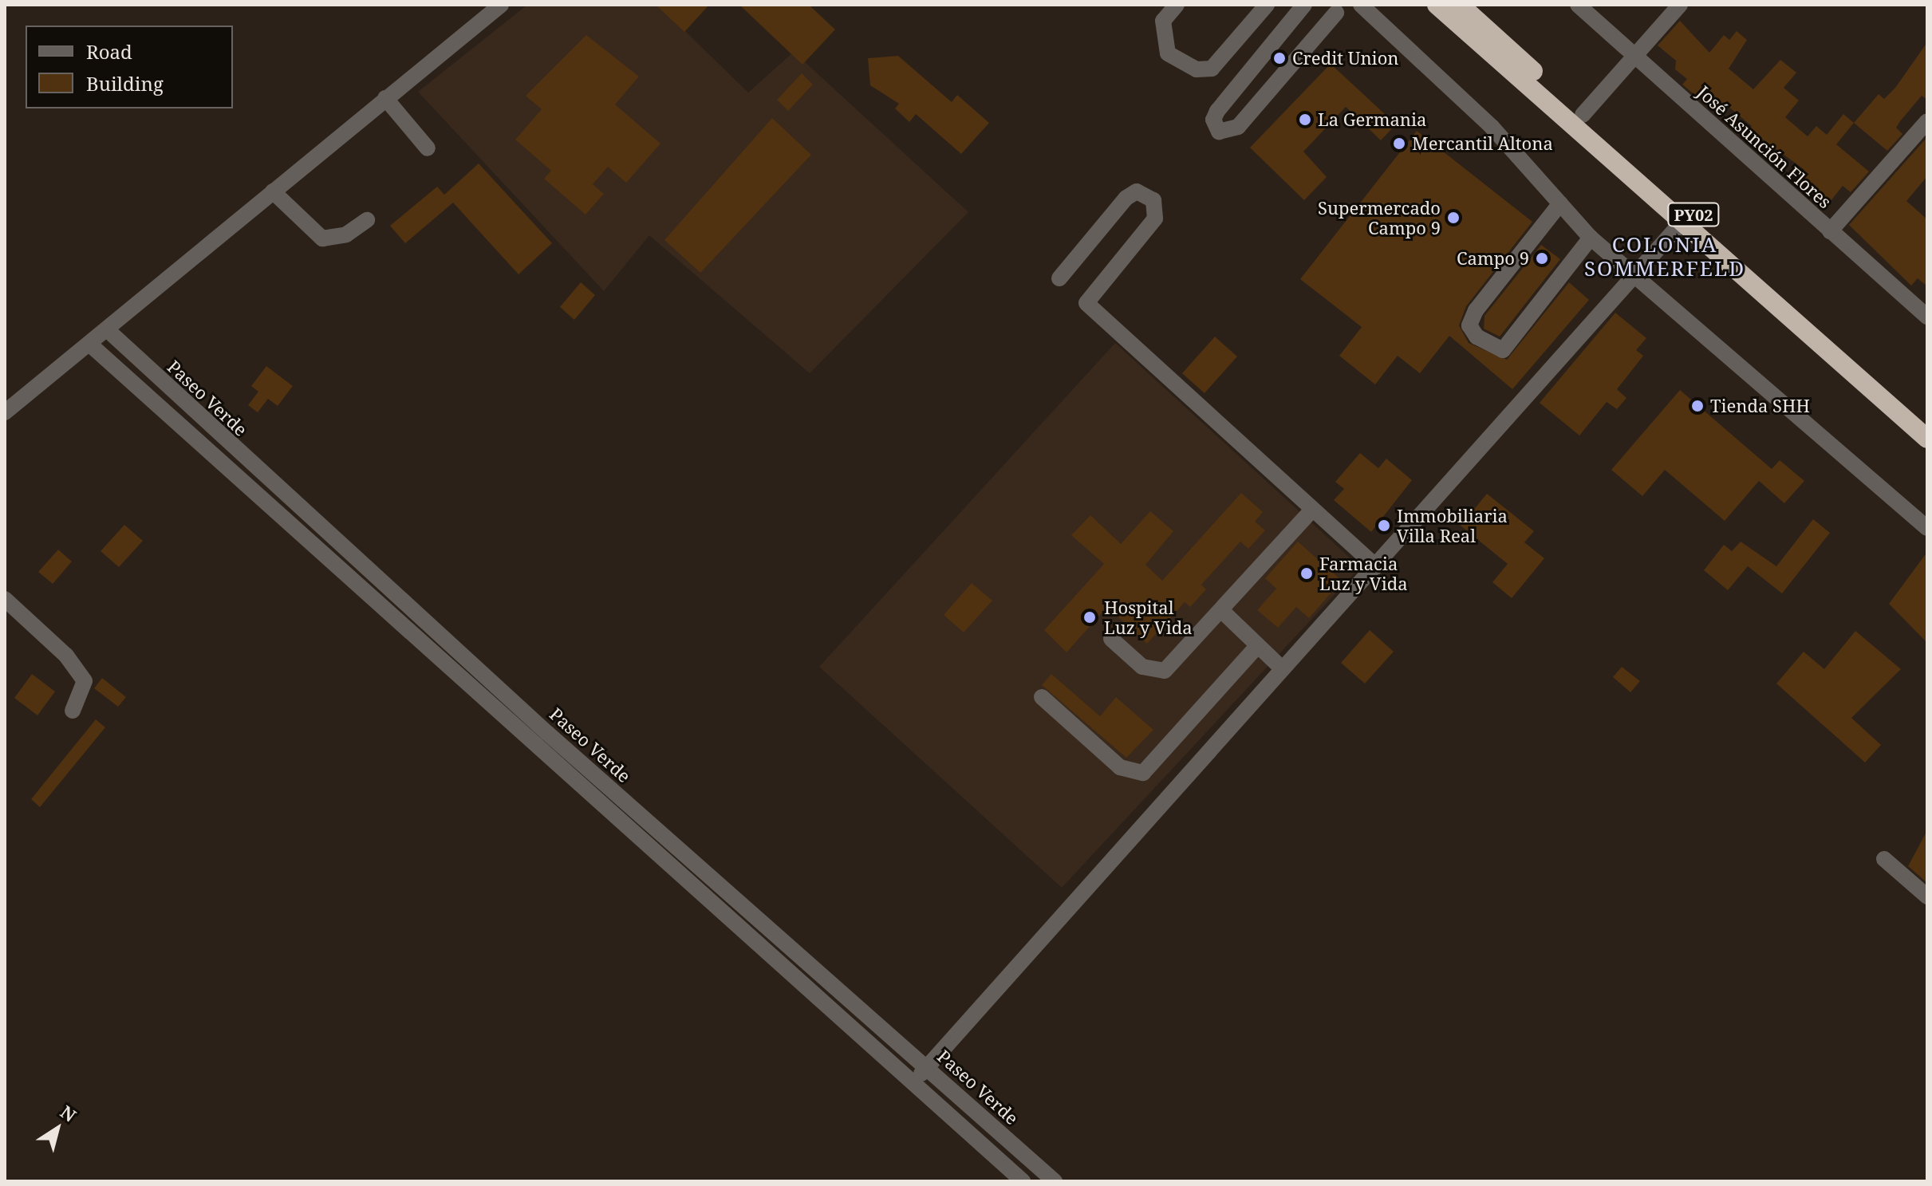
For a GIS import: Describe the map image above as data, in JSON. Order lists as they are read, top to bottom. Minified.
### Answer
{"streets":{"highway":["PY02"],"street":["José Asunción Flores","Paseo Verde"]},"districts":["COLONIA SOMMERFELD"],"places":["Credit Union","La Germania","Mercantil Altona","Supermercado Campo 9","Campo 9","Tienda SHH","Immobiliaria Villa Real","Farmacia Luz y Vida","Hospital Luz y Vida"],"legend":["Road","Building"],"north":"top right"}
